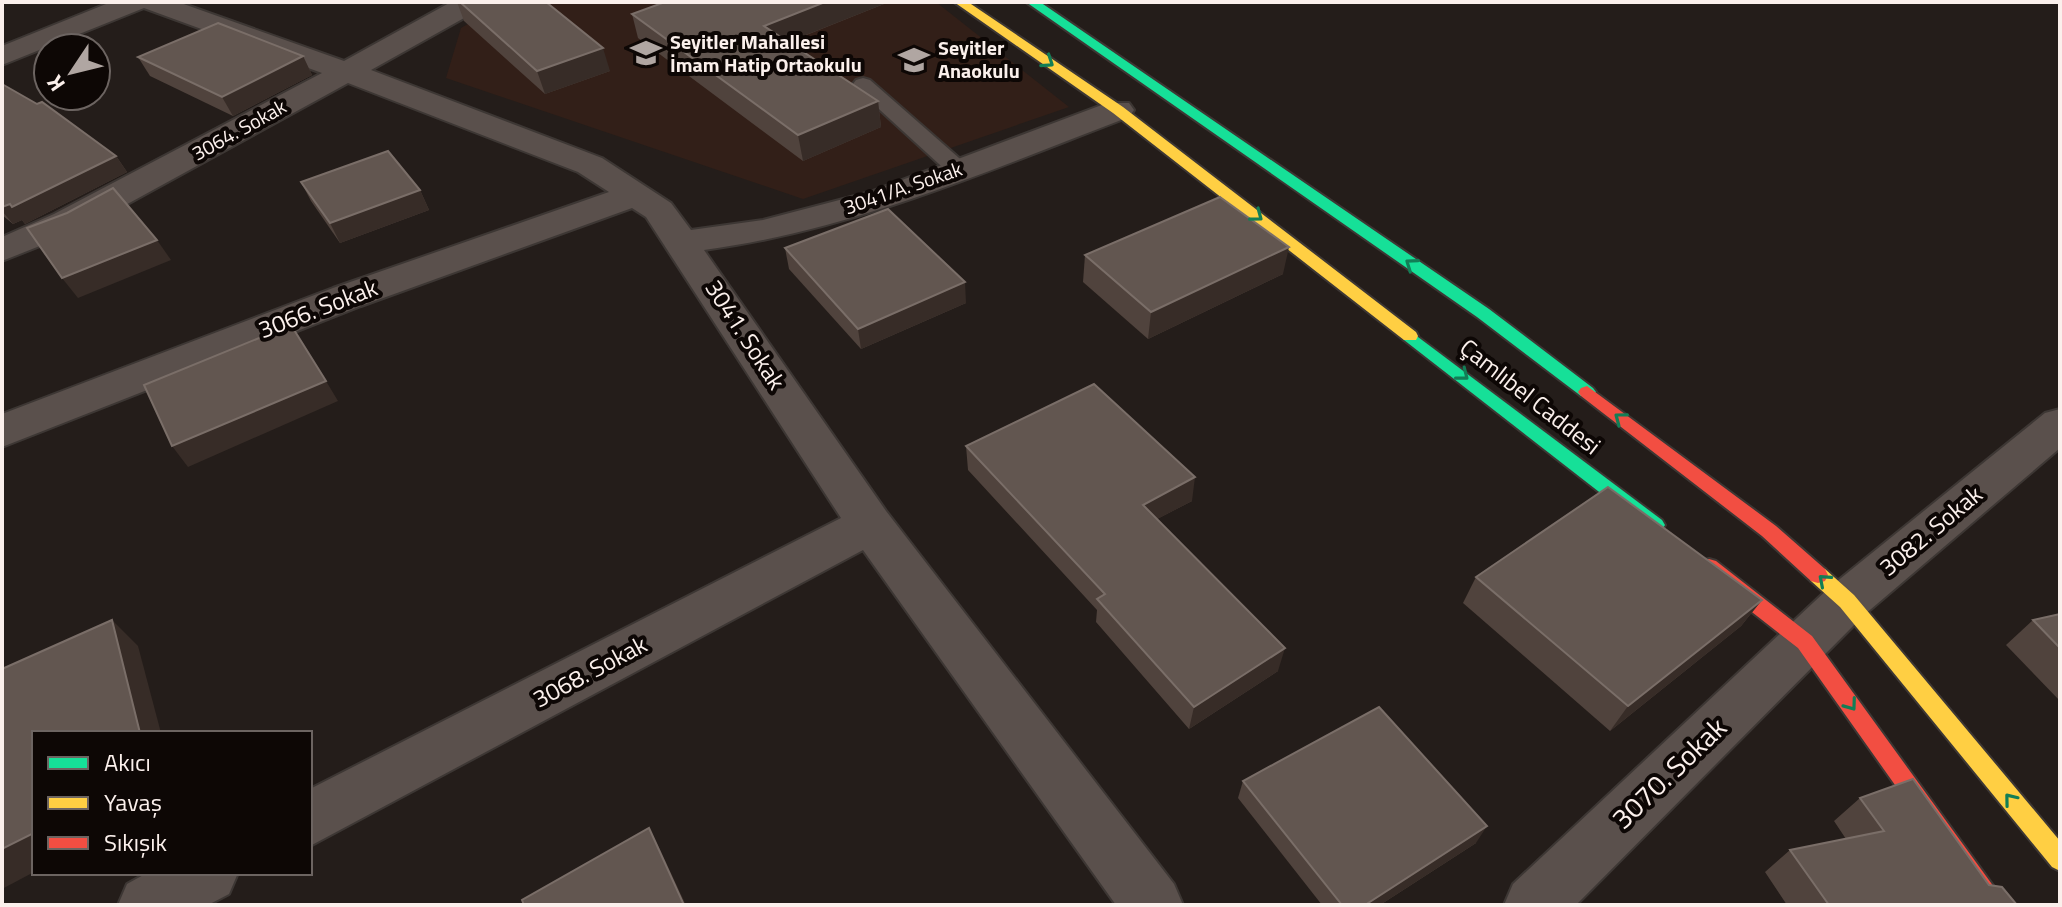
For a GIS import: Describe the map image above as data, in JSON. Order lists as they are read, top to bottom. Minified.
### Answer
{"streets":{"street":["3064. Sokak","3041/A. Sokak","3066. Sokak","3041. Sokak","Çamlıbel Caddesi","3082. Sokak","3068. Sokak","3070. Sokak"]},"crossings":[["3064. Sokak","3041. Sokak"],["3041/A. Sokak","3041. Sokak"],["3041/A. Sokak","Çamlıbel Caddesi"],["3066. Sokak","3041. Sokak"],["3041. Sokak","3068. Sokak"],["Çamlıbel Caddesi","3082. Sokak"],["3082. Sokak","3070. Sokak"]],"places":{"school or university":["Seyitler Mahallesi İmam Hatip Ortaokulu","Seyitler Anaokulu"]},"legend":["Akıcı","Yavaş","Sıkışık"],"north":"bottom left"}
